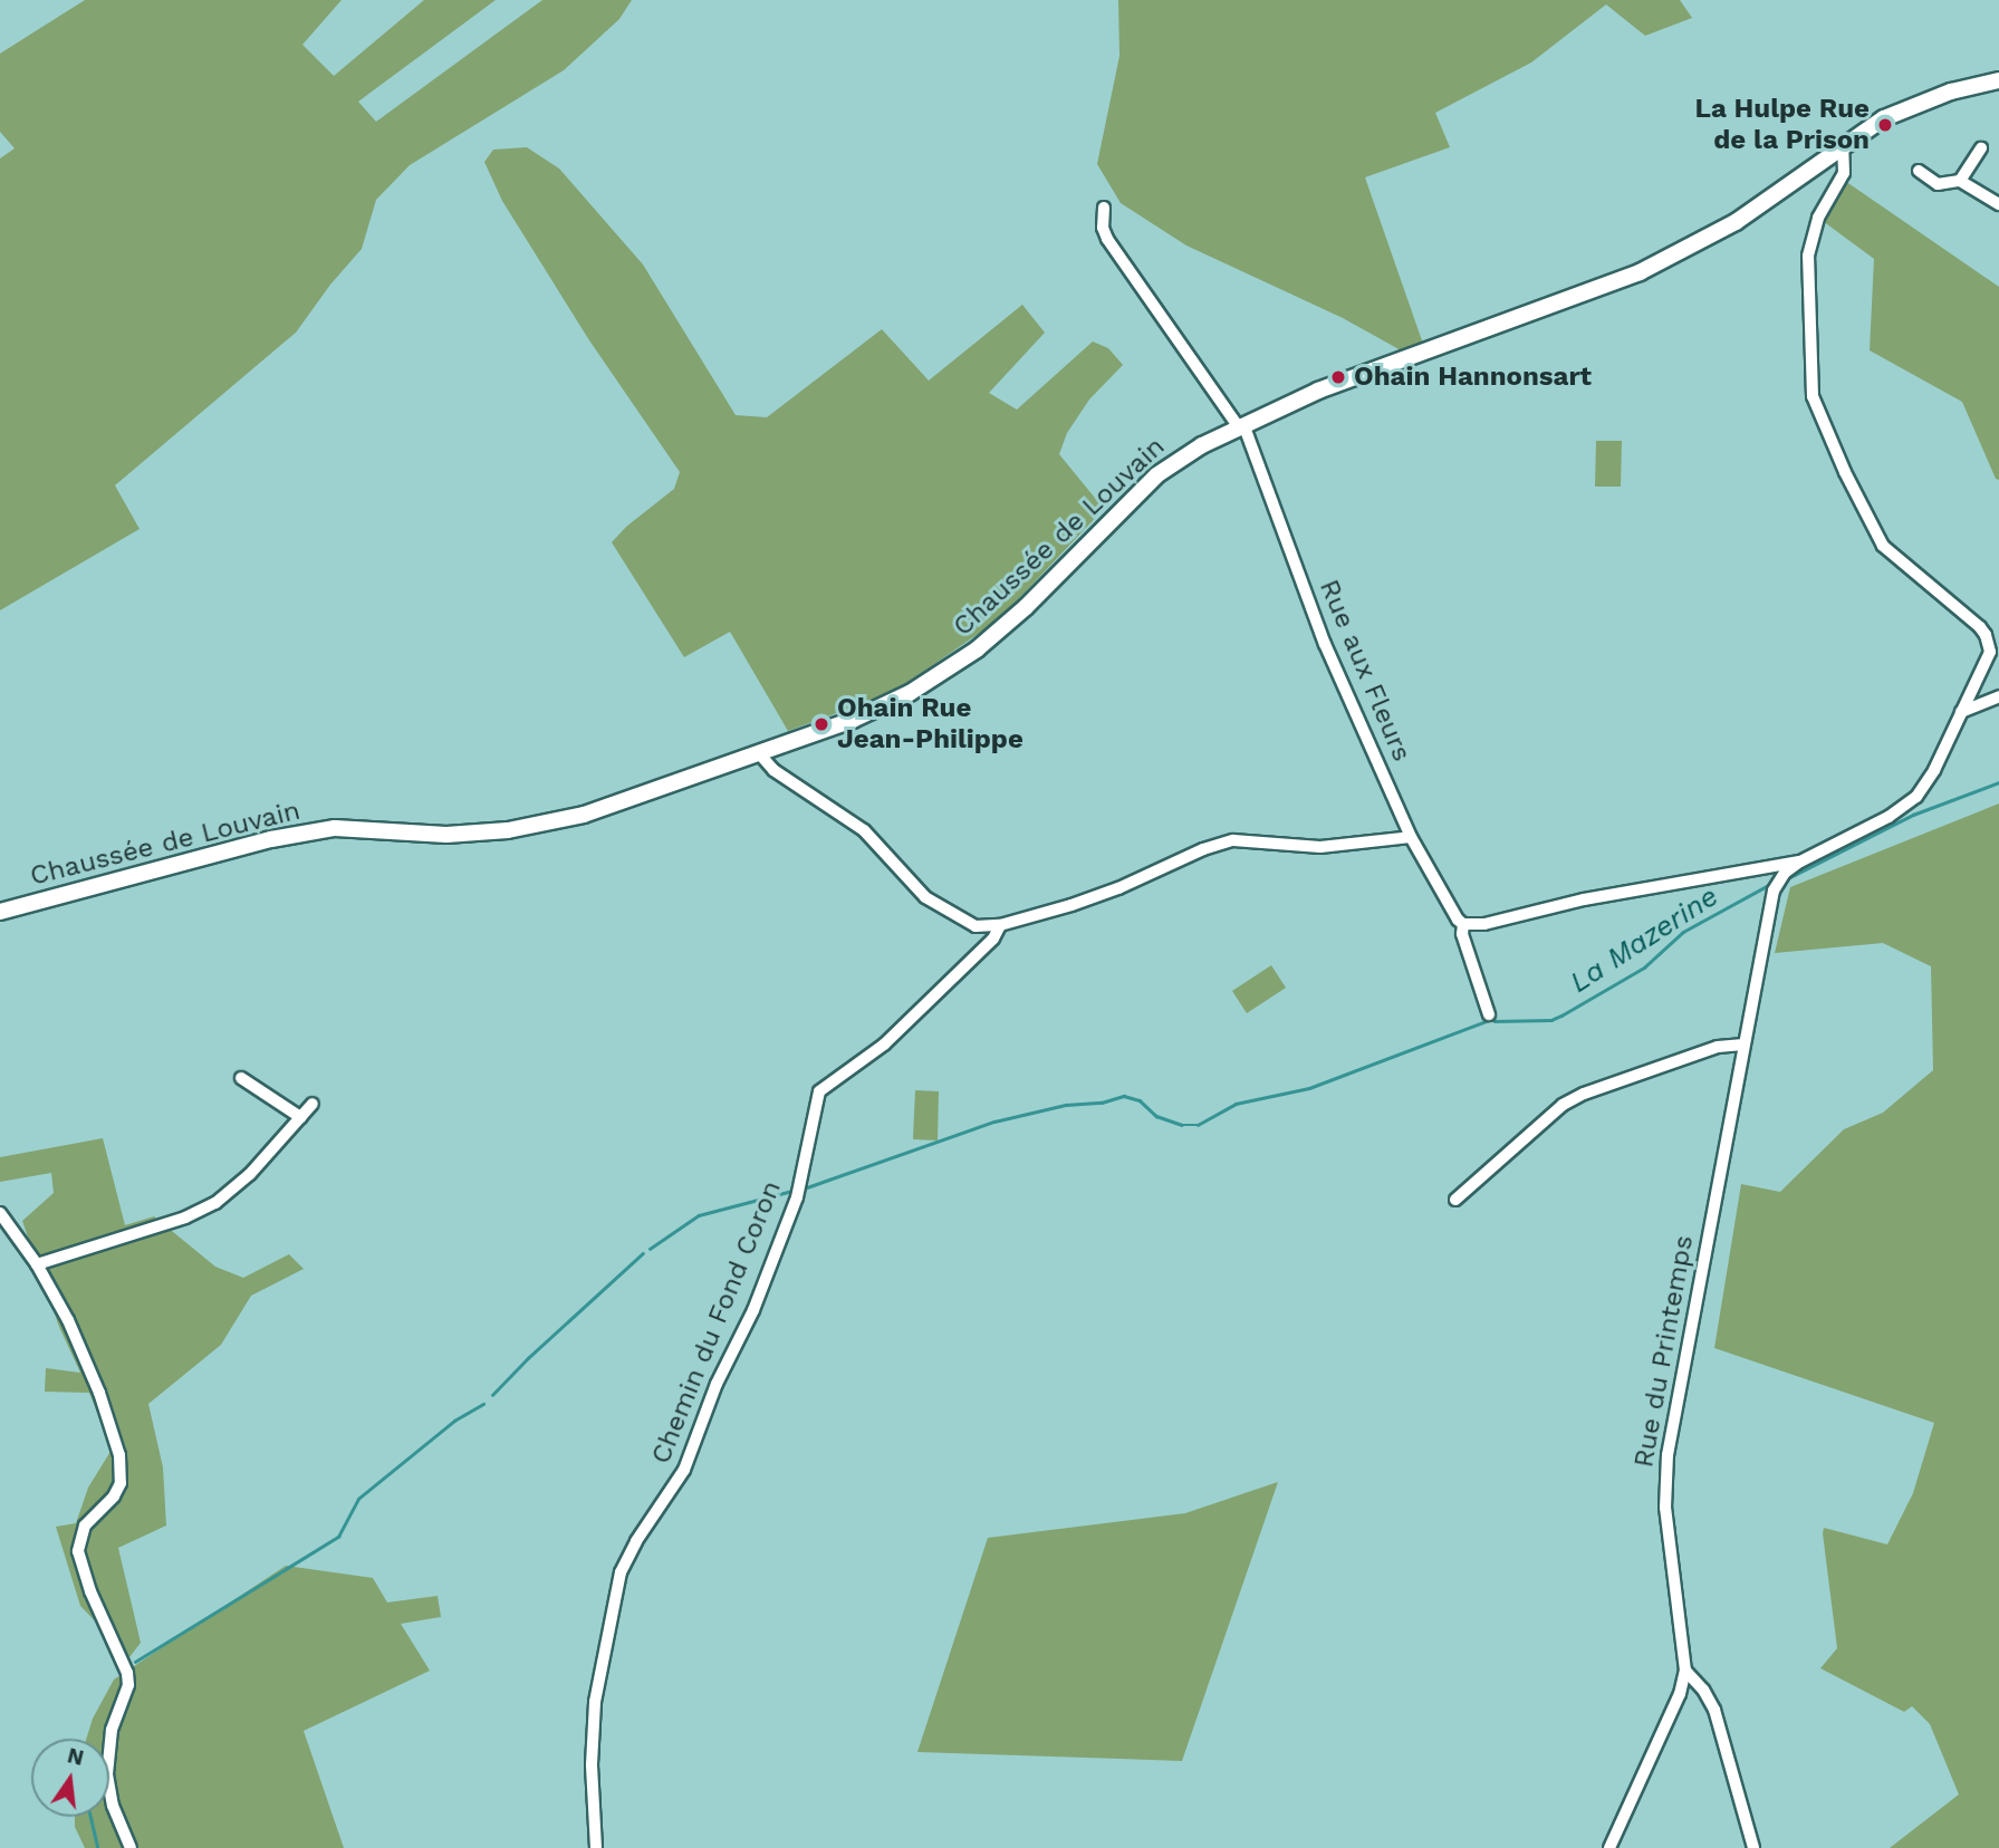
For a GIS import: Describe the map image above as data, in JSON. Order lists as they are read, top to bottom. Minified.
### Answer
{"streets":{"main road":["Chaussée de Louvain"],"street":["Rue aux Fleurs","Chemin du Fond Coron","Rue du Printemps"]},"crossings":[["Chaussée de Louvain","Rue aux Fleurs"]],"water":["La Mazerine"],"places":["La Hulpe Rue de la Prison","Ohain Hannonsart","Ohain Rue Jean-Philippe"],"north":"top"}
